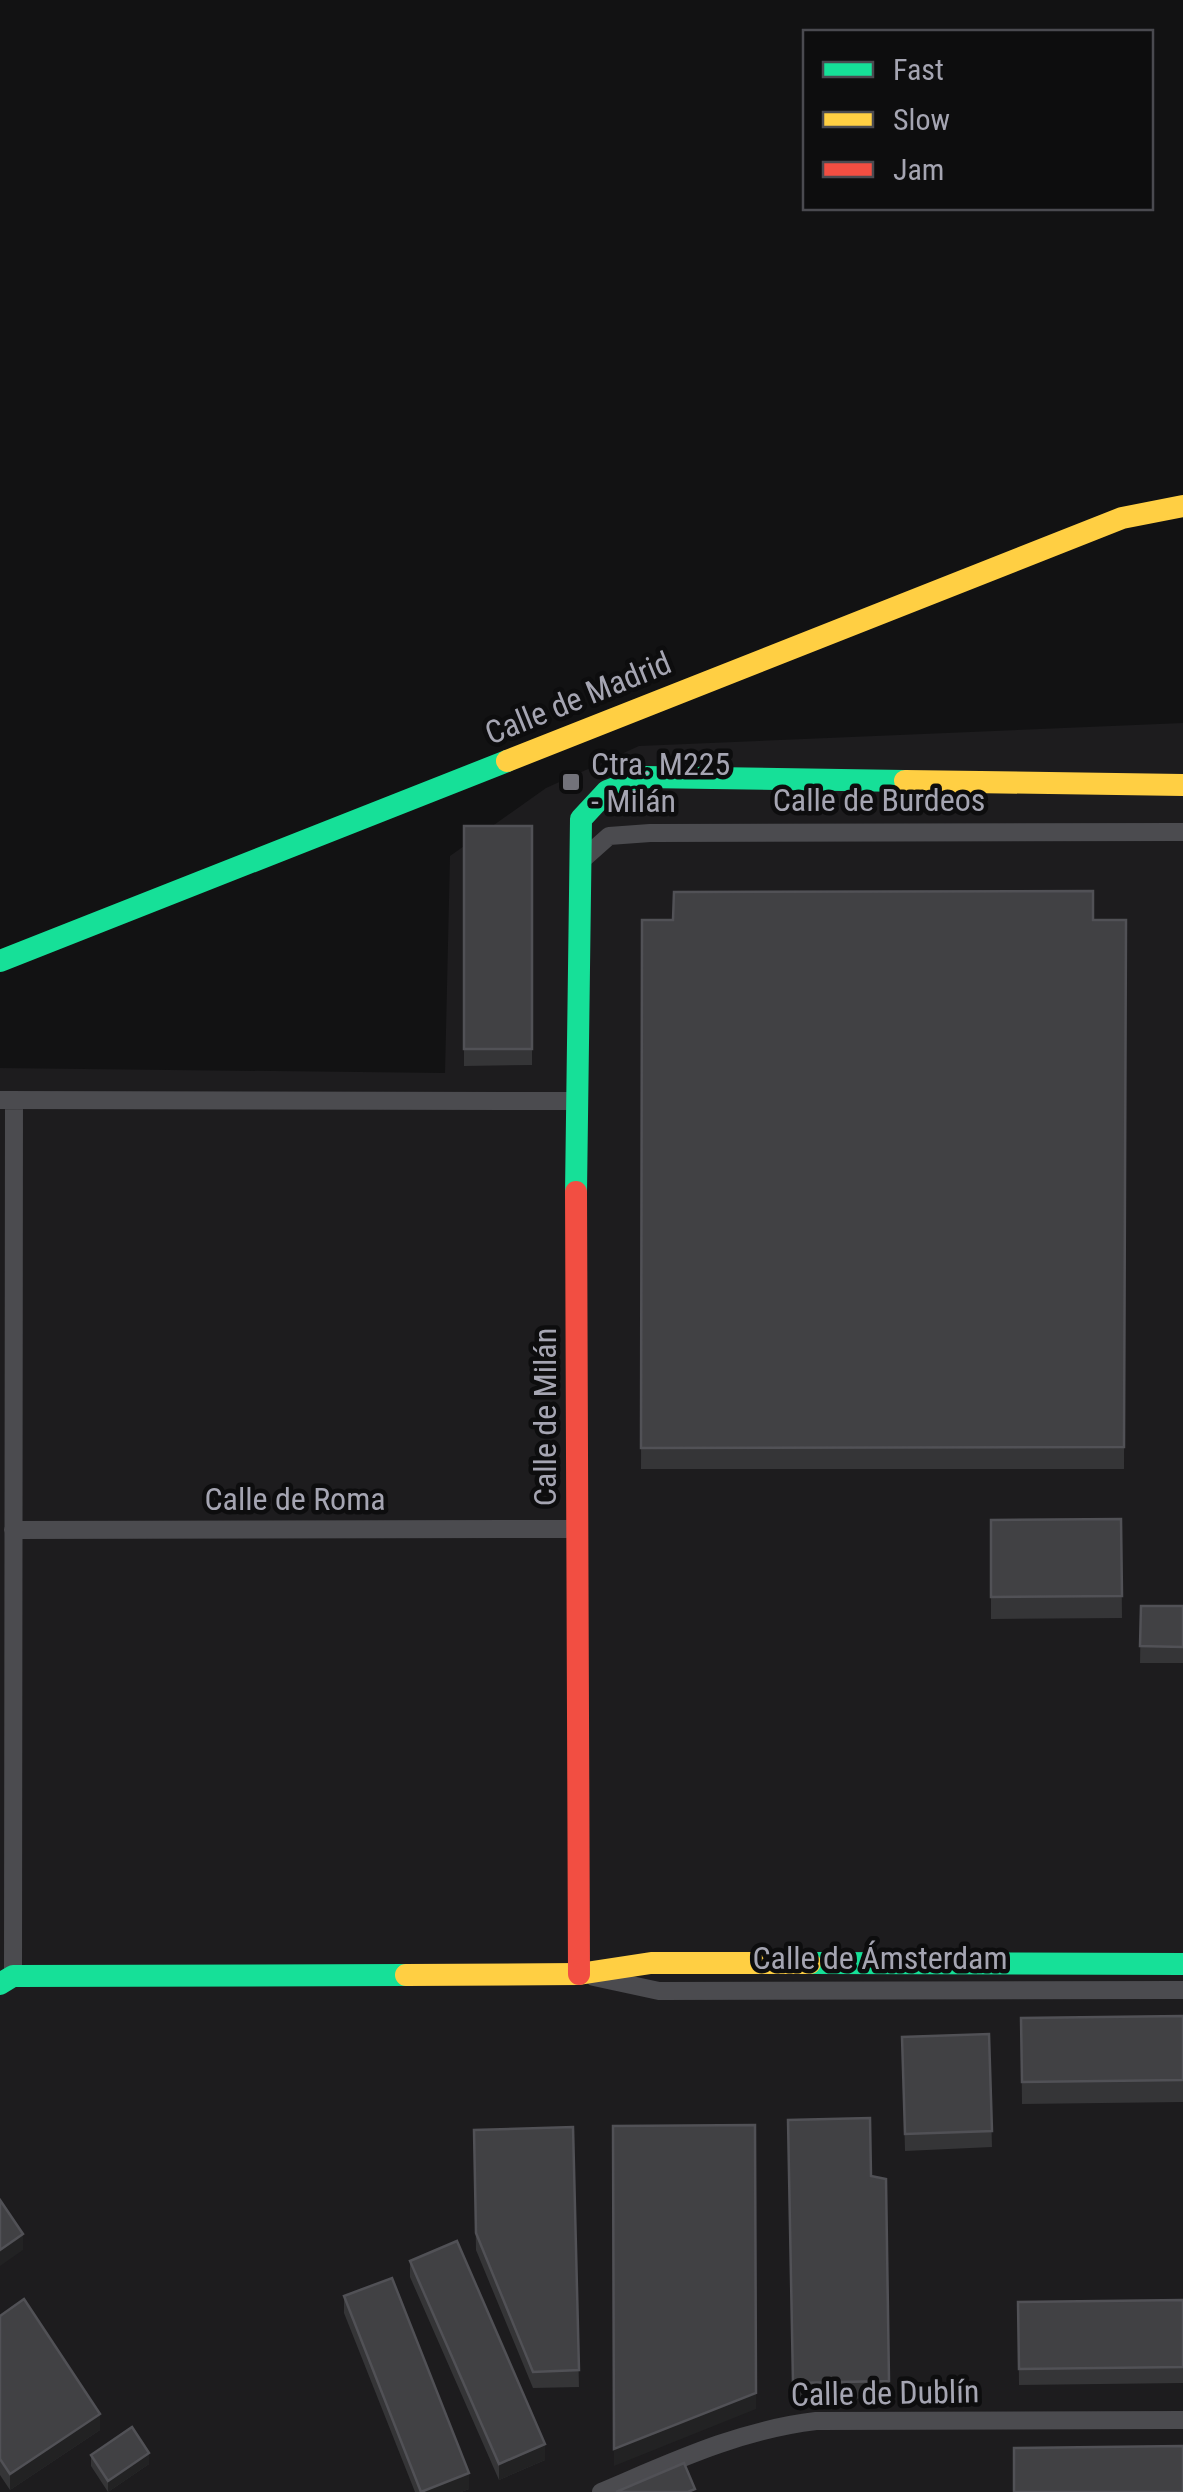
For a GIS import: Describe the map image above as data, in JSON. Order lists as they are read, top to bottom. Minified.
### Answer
{"streets":{"street":["Calle de Madrid","Calle de Burdeos","Calle de Milán","Calle de Roma","Calle de Ámsterdam","Calle de Dublín"]},"crossings":[["Calle de Burdeos","Calle de Milán"],["Calle de Milán","Calle de Roma"],["Calle de Milán","Calle de Ámsterdam"]],"places":{"transit":["Ctra. M225 - Milán"]},"legend":["Fast","Slow","Jam"]}
